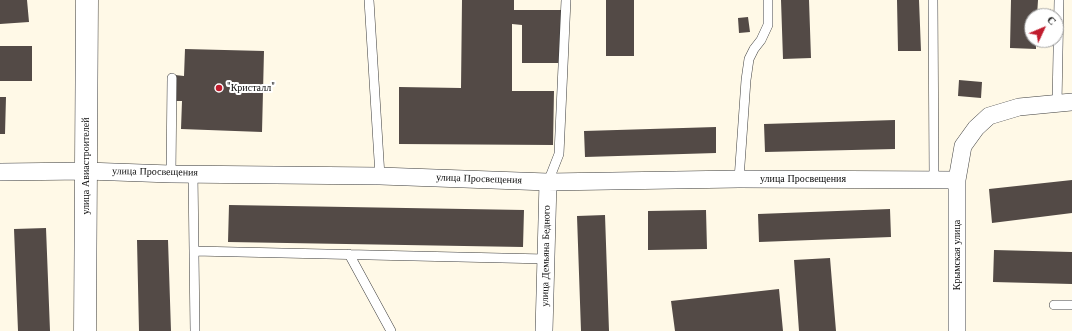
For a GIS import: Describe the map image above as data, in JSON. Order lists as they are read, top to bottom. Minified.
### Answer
{"streets":{"street":["улица Авиастроителей","улица Просвещения","Крымская улица","улица Демьяна Бедного"]},"crossings":[["улица Авиастроителей","улица Просвещения"],["улица Просвещения","Крымская улица"],["улица Просвещения","улица Демьяна Бедного"]],"places":["\"Кристалл\""],"north":"top right"}
